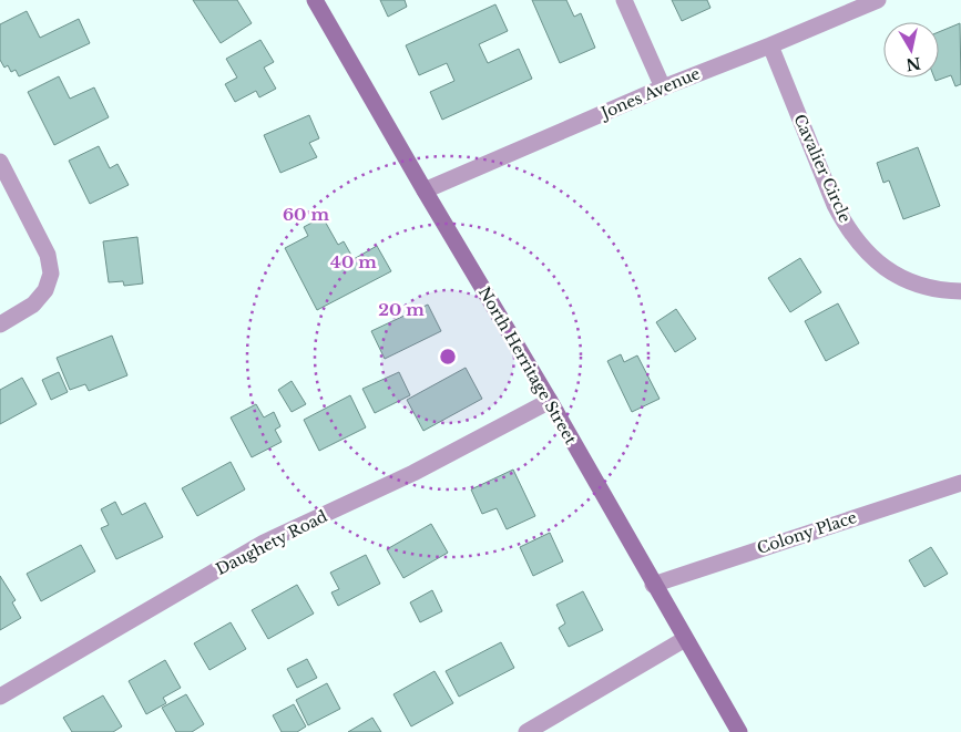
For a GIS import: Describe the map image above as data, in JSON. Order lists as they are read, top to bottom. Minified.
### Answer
{"streets":{"street":["Jones Avenue","Cavalier Circle","North Herritage Street","Colony Place","Daughety Road"]},"crossings":[["Jones Avenue","Cavalier Circle"],["Jones Avenue","North Herritage Street"],["North Herritage Street","Colony Place"],["North Herritage Street","Daughety Road"]],"north":"bottom","rings":["60 m","40 m","20 m"]}
